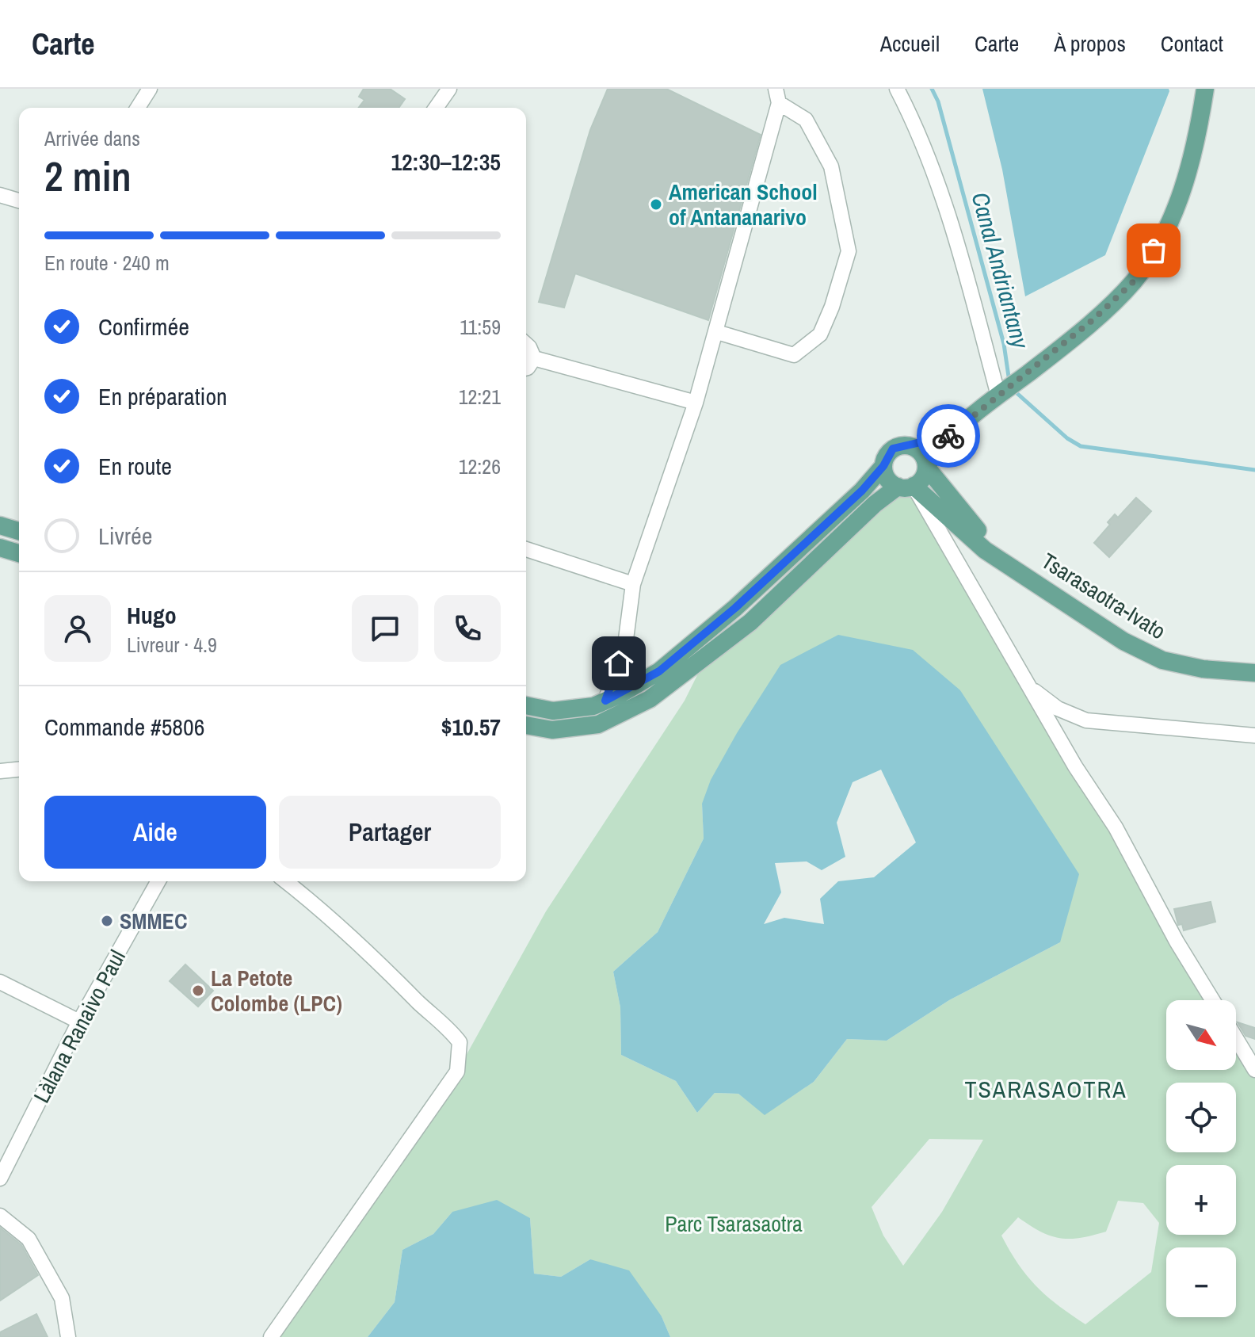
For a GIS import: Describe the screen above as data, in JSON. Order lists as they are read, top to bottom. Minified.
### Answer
{"streets":{"main road":["Tsarasaotra-Ivato"],"street":["Làlana Ranaivo Paul"]},"districts":["TSARASAOTRA"],"water":["Canal Andriantany"],"parks":["Parc Tsarasaotra"],"places":["American School of Antananarivo","SMMEC","La Petote Colombe (LPC)"],"north":"bottom right","page":{"header":"Carte","nav":["Accueil","Carte","À propos","Contact"],"heading":["2 min","Arrivée dans","12:30–12:35"],"panel":["Hugo","Livreur · 4.9","Commande #5806","$10.57"],"bar":"En route · 240 m","list":[["Confirmée","11:59"],["En préparation","12:21"],["En route","12:26"],"Livrée"],"buttons":["Aide","Partager"],"map_buttons":["+","−"]}}
